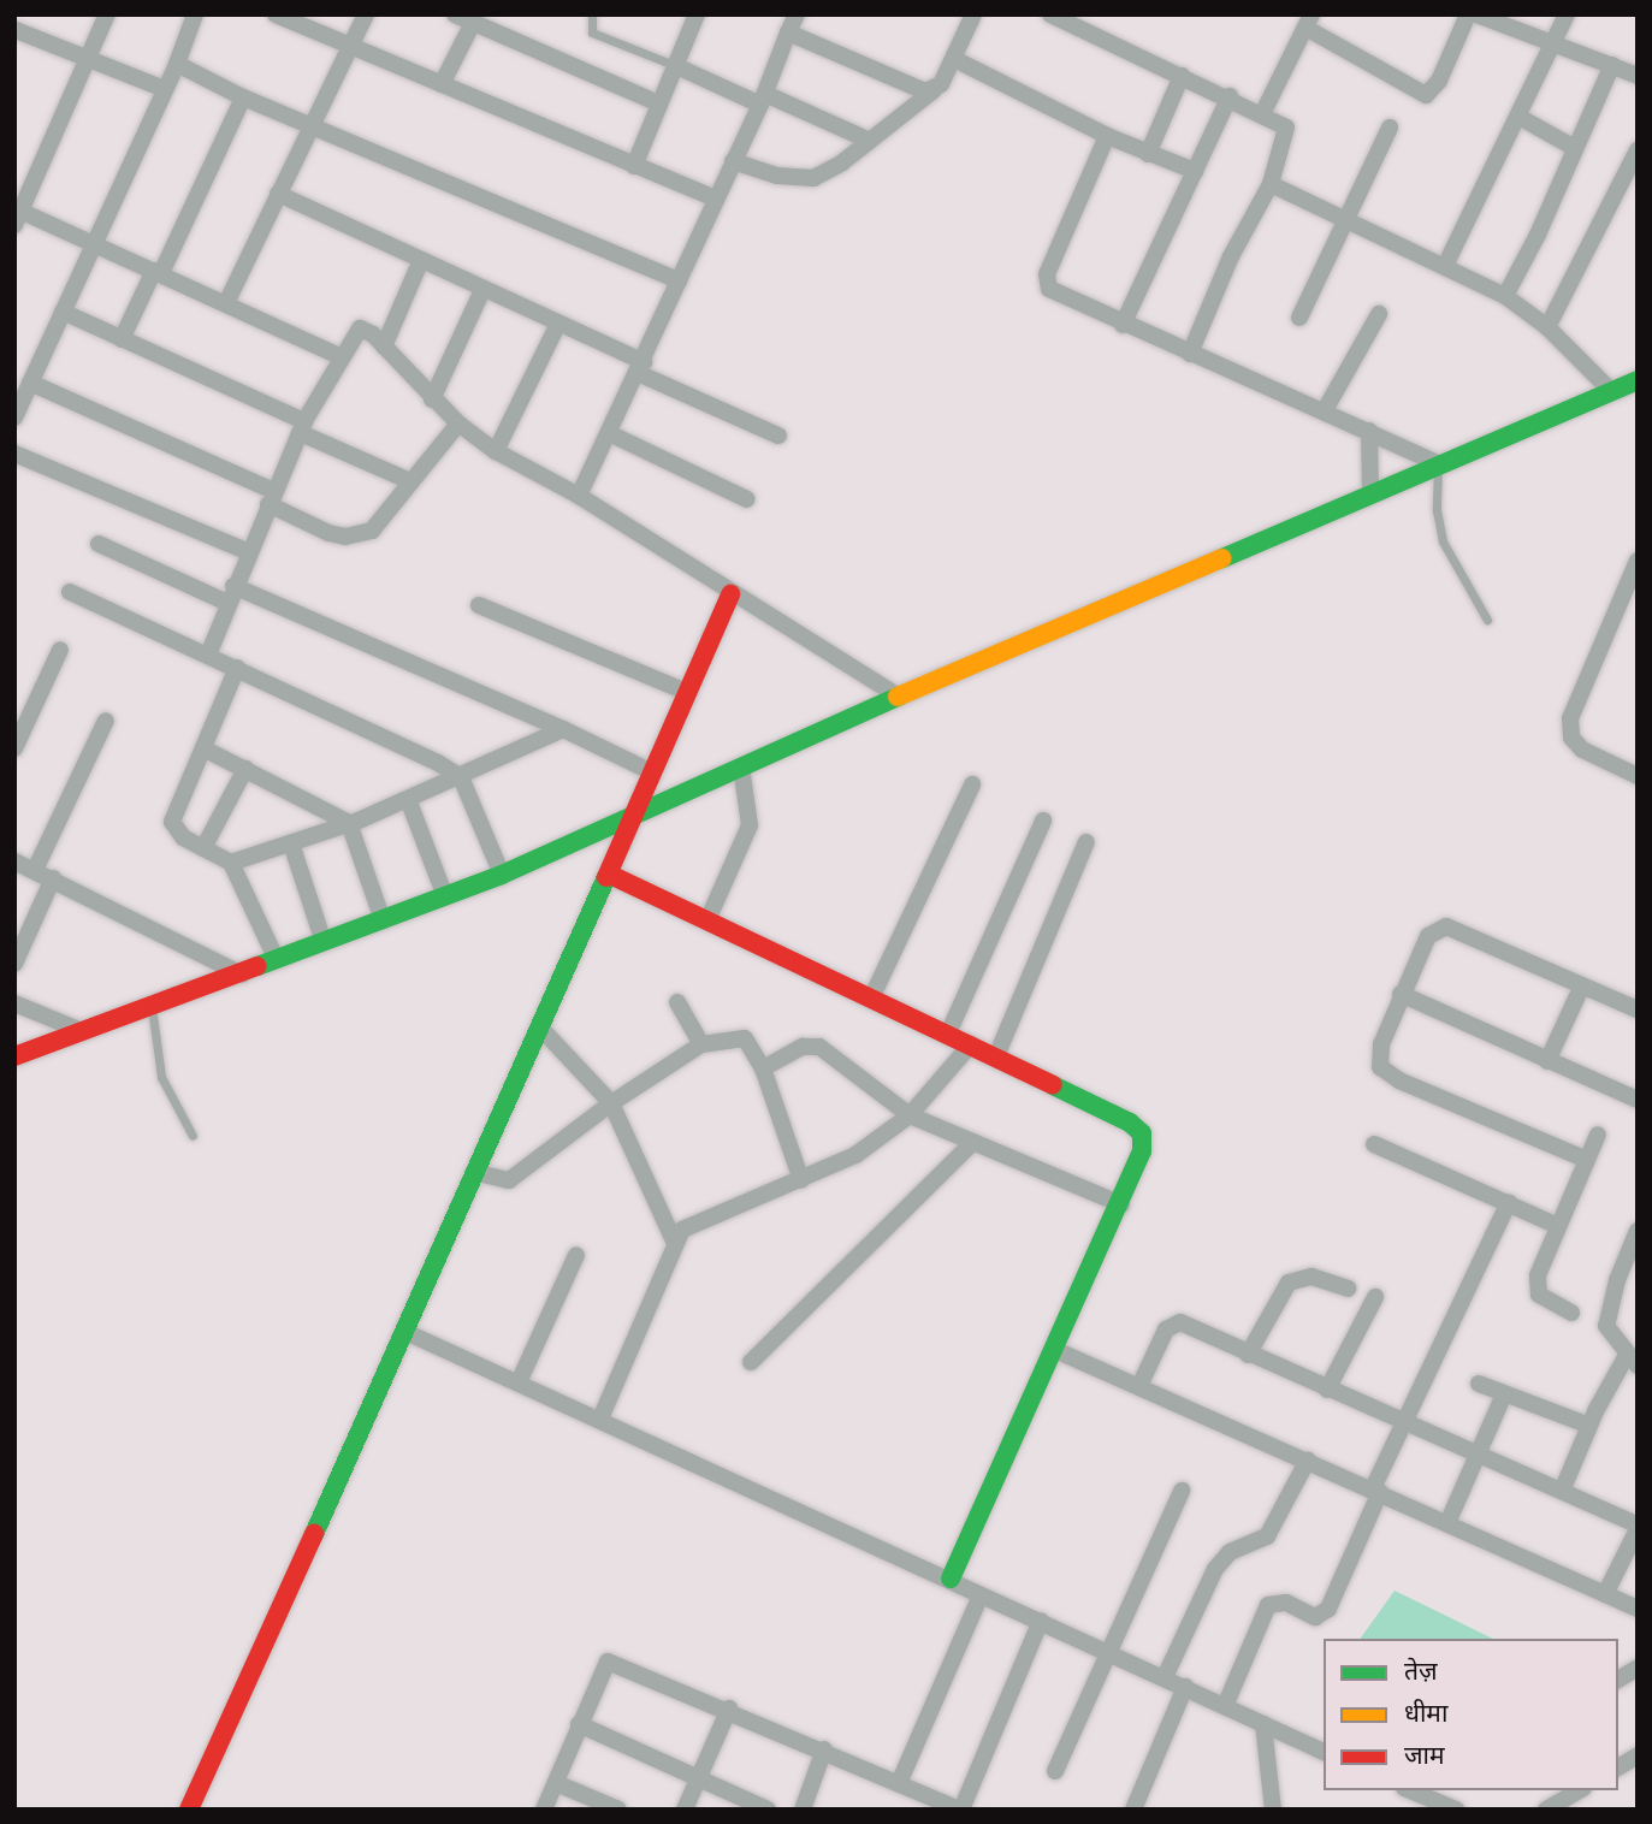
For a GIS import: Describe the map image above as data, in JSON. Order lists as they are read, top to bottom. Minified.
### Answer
{"legend":["तेज़","धीमा","जाम"]}
